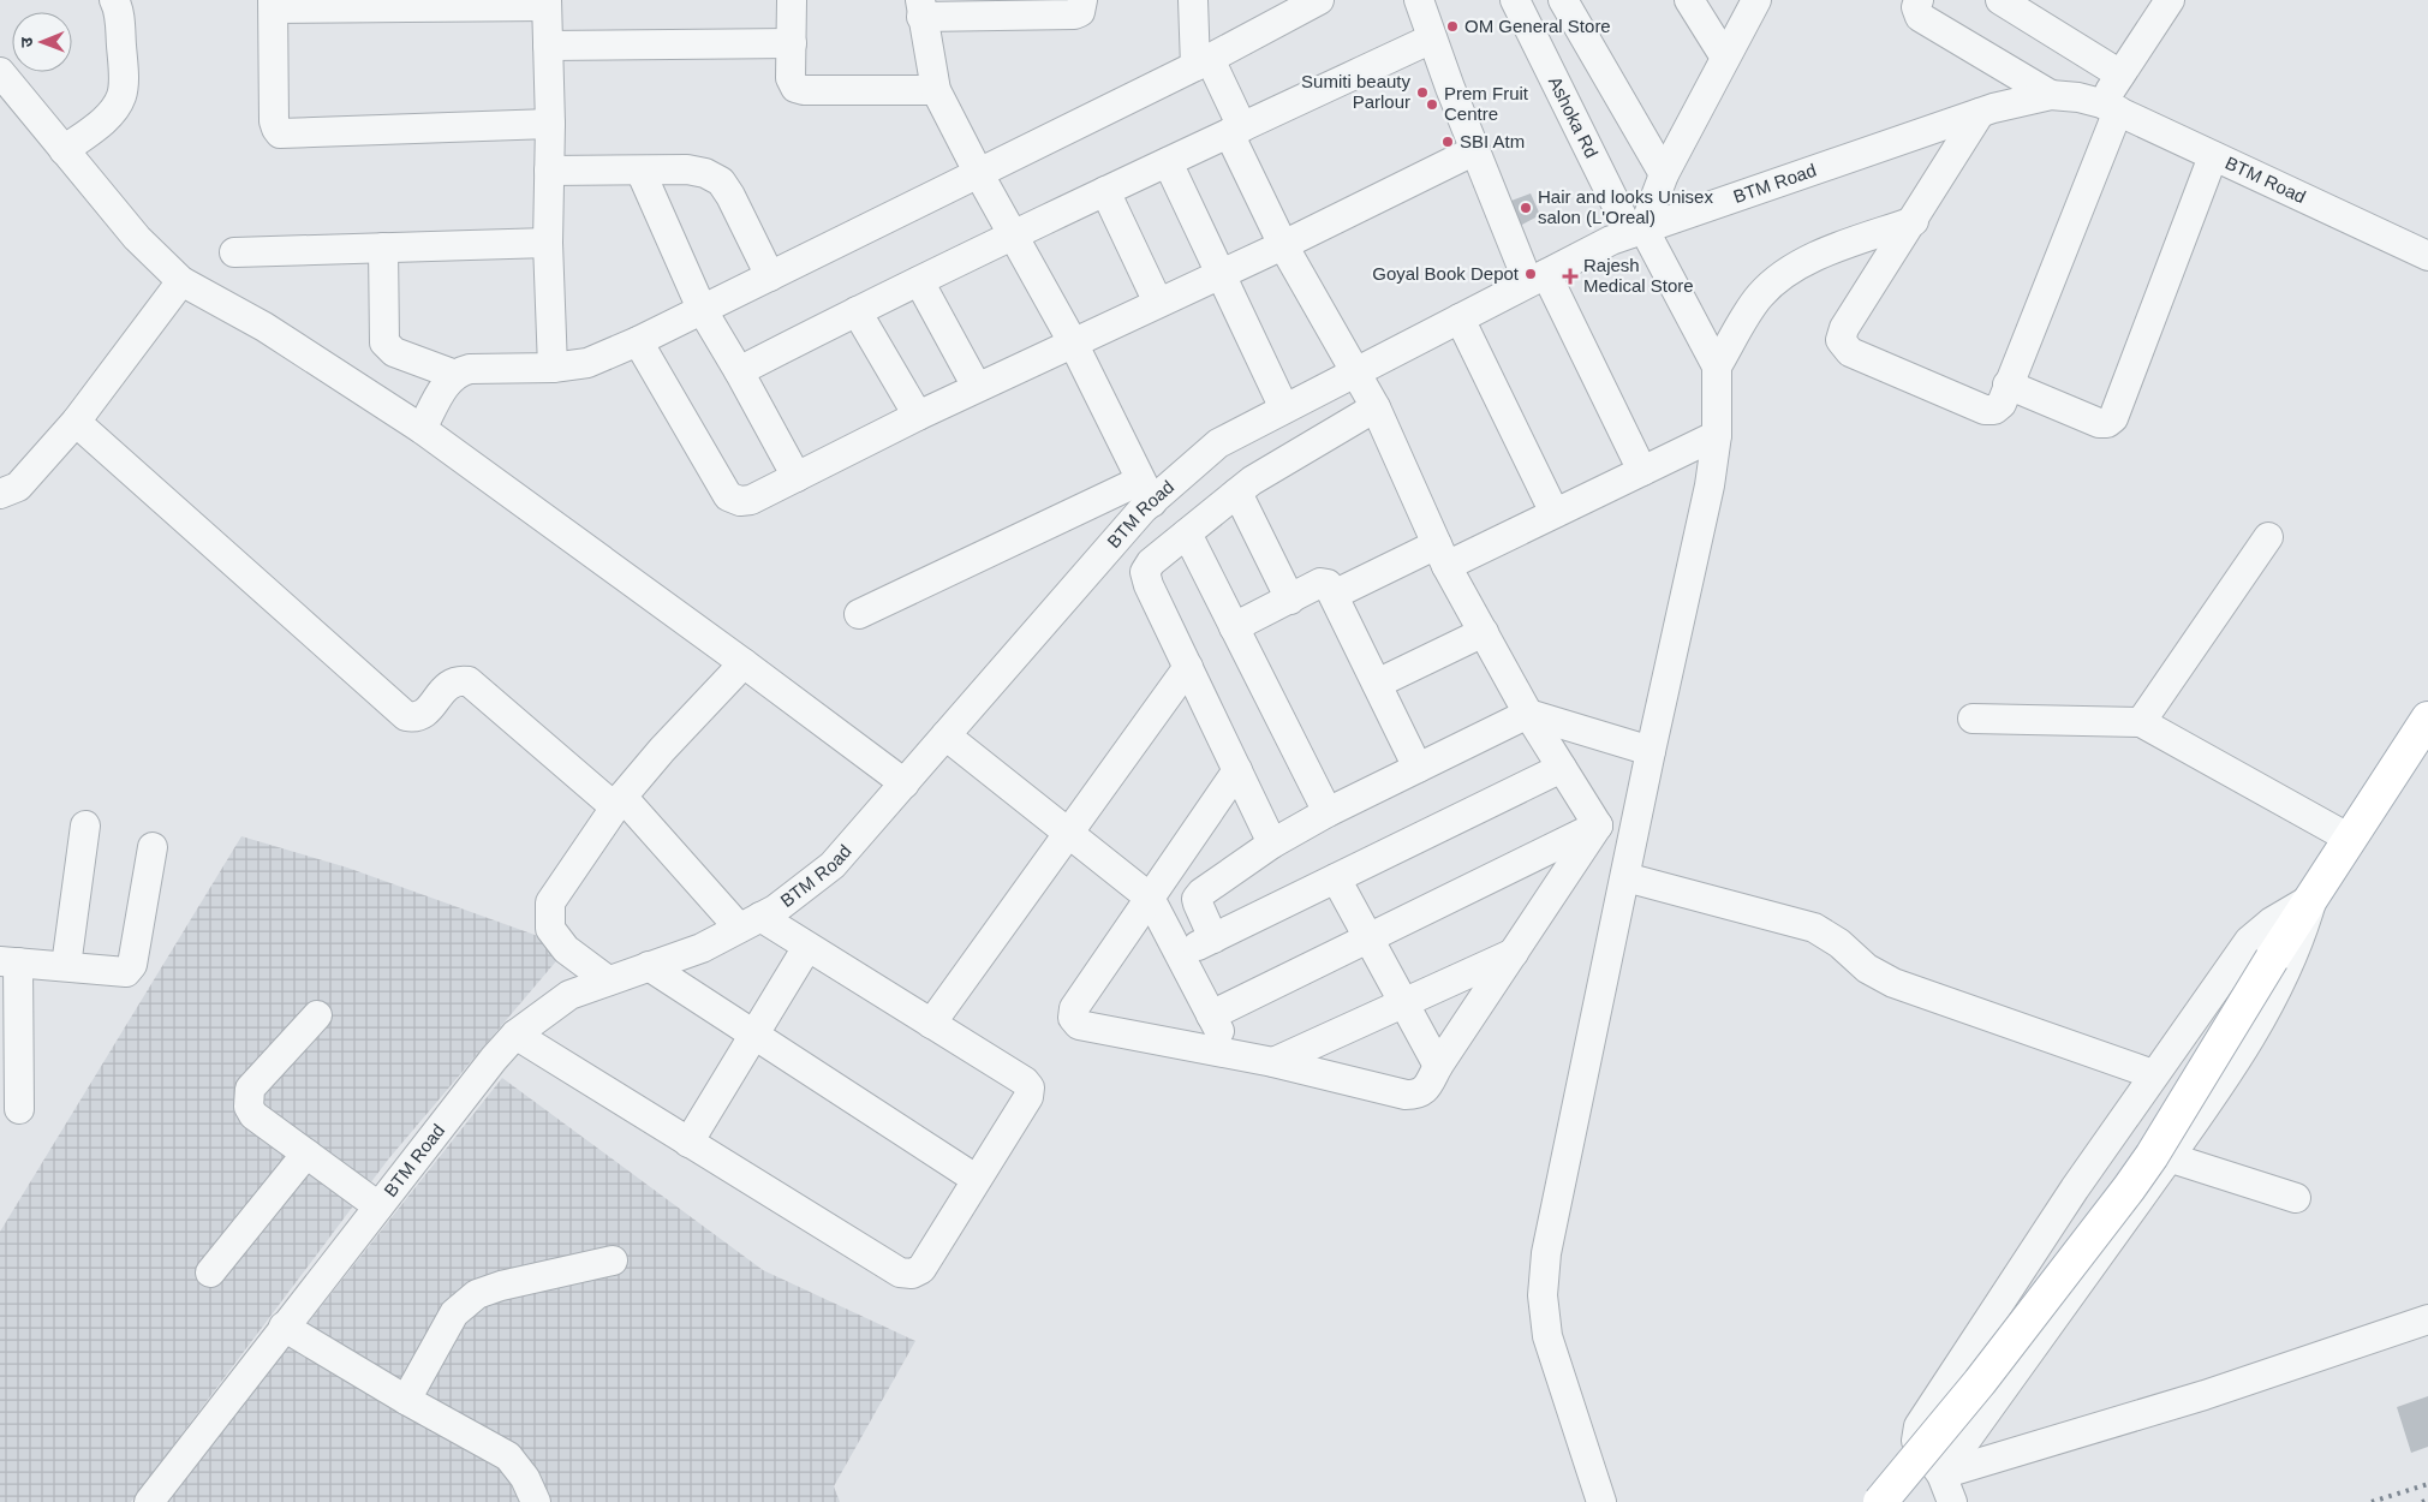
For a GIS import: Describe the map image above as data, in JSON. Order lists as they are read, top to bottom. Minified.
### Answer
{"streets":{"street":["Ashoka Rd","BTM Road"]},"crossings":[["Ashoka Rd","BTM Road"]],"places":{"other":["OM General Store","Sumiti beauty Parlour","Prem Fruit Centre","SBI Atm","Hair and looks Unisex salon (L'Oreal)","Goyal Book Depot"],"health":["Rajesh Medical Store"]},"north":"left"}
